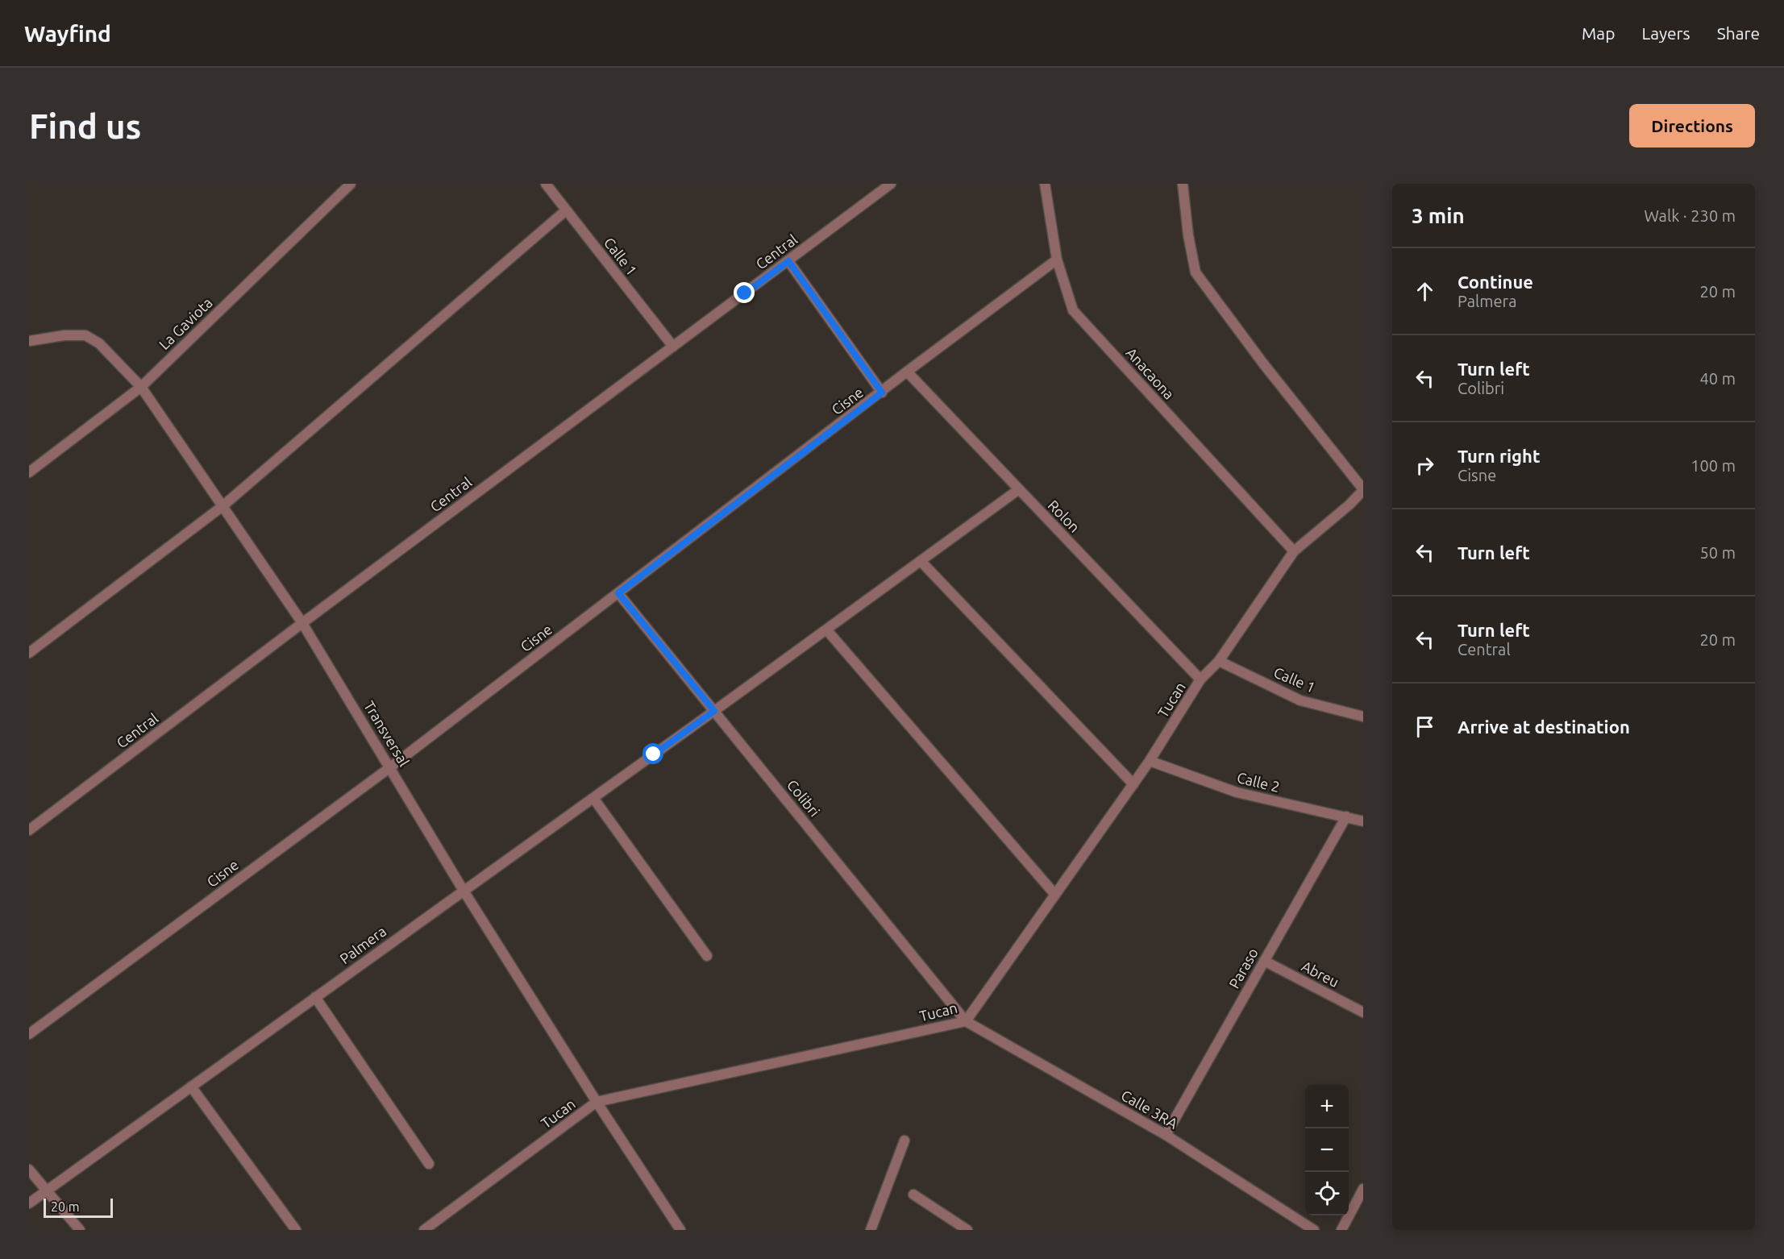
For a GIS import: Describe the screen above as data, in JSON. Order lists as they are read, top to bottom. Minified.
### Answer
{"streets":{"street":["Central","Calle 1","La Gaviota","Anacaona","Cisne","Rolon","Tucan","Transversal","Calle 2","Colibri","Palmera","Paraso","Abreu","Calle 3RA"]},"crossings":[["Central","Calle 1"],["Central","Transversal"],["Calle 1","Tucan"],["La Gaviota","Transversal"],["Anacaona","Cisne"],["Anacaona","Tucan"],["Cisne","Rolon"],["Cisne","Transversal"],["Cisne","Colibri"],["Rolon","Tucan"],["Rolon","Palmera"],["Tucan","Transversal"],["Tucan","Calle 2"],["Tucan","Colibri"],["Tucan","Calle 3RA"],["Transversal","Palmera"],["Calle 2","Paraso"],["Colibri","Palmera"],["Colibri","Calle 3RA"],["Paraso","Abreu"],["Paraso","Calle 3RA"]],"scale_bar":"20 m","page":{"header":"Wayfind","nav":["Map","Layers","Share"],"buttons":"Directions","title":"Find us","heading":["3 min","Walk · 230 m"],"list":[["Continue","Palmera","20 m"],["Turn left","Colibri","40 m"],["Turn right","Cisne","100 m"],["Turn left","50 m"],["Turn left","Central","20 m"],"Arrive at destination"],"map_buttons":["+","−"],"scale":"20 m"}}
